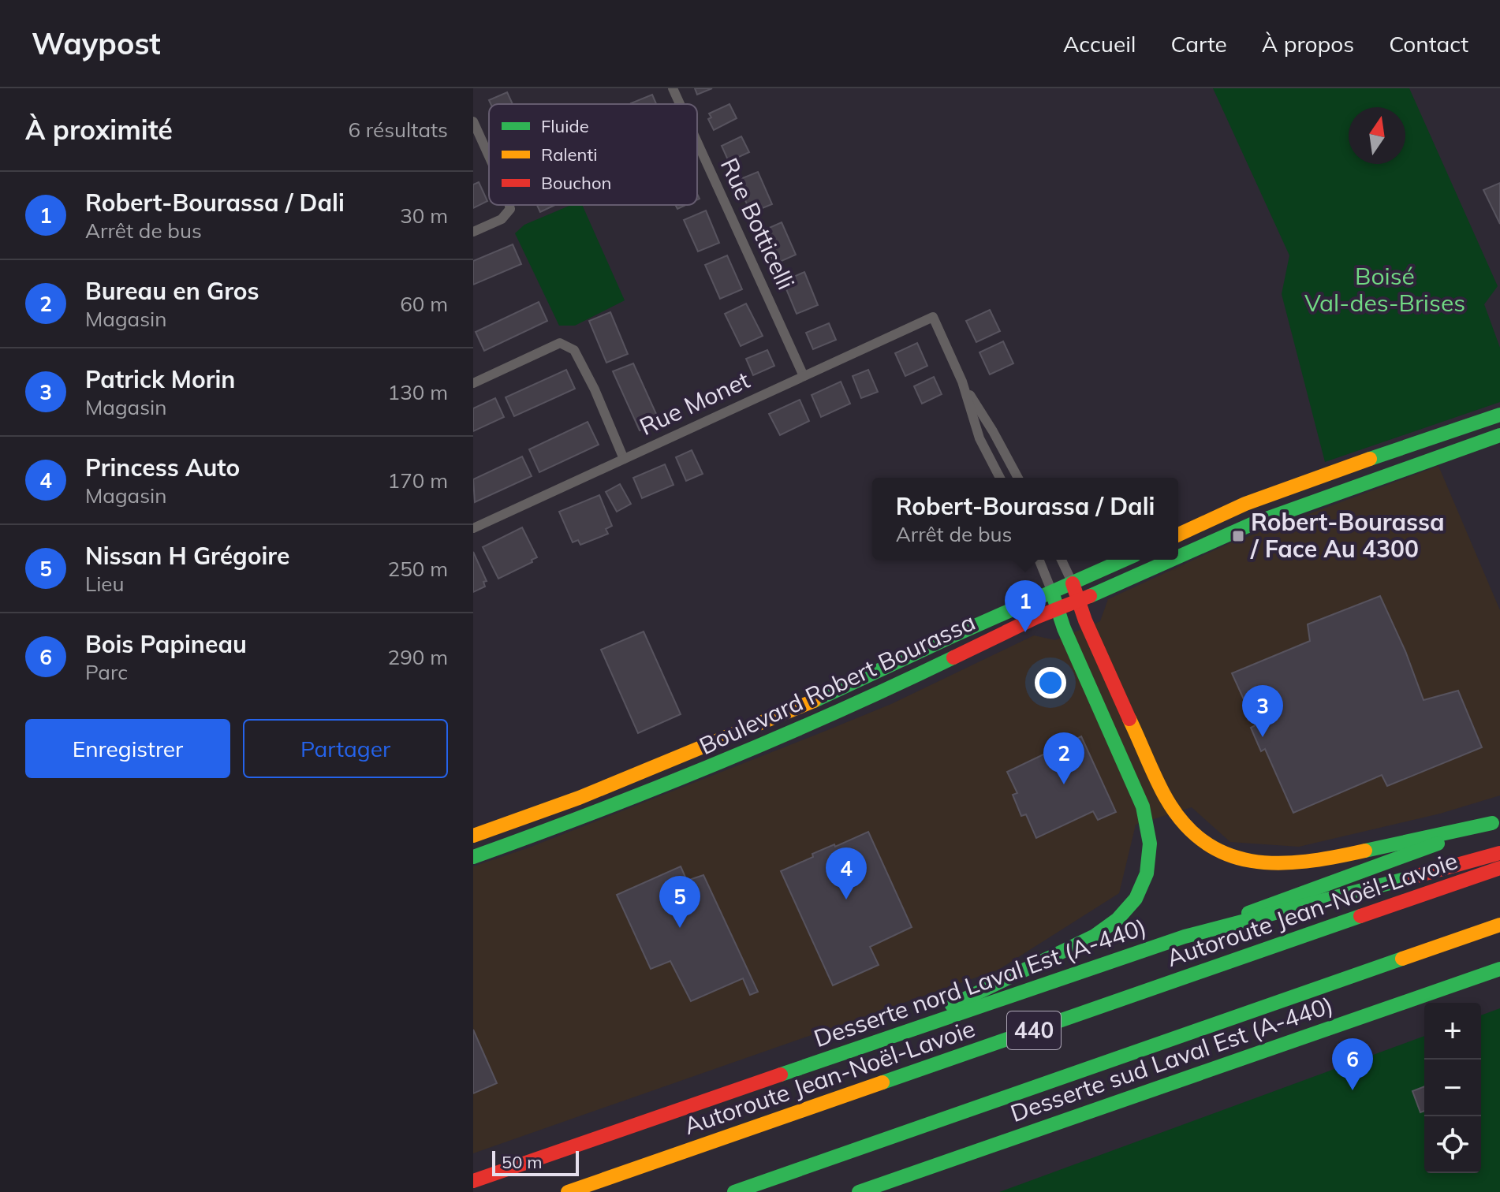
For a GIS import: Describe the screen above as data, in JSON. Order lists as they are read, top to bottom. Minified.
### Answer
{"streets":{"main road":["Boulevard Robert Bourassa","Autoroute Jean-Noël-Lavoie","Desserte nord Laval Est (A-440)","440","Desserte sud Laval Est (A-440)"],"street":["Rue Botticelli","Rue Monet"]},"crossings":[["Rue Botticelli","Rue Monet"]],"parks":["Boisé Val-des-Brises"],"places":{"transit":["Robert-Bourassa / Face Au 4300"]},"legend":["Fluide","Ralenti","Bouchon"],"scale_bar":"50 m","north":"top","page":{"header":"Waypost","nav":["Accueil","Carte","À propos","Contact"],"heading":["À proximité","6 résultats"],"list":[{"mark":"1","name":"Robert-Bourassa / Dali","note":"Arrêt de bus","value":"30 m"},{"mark":"2","name":"Bureau en Gros","note":"Magasin","value":"60 m"},{"mark":"3","name":"Patrick Morin","note":"Magasin","value":"130 m"},{"mark":"4","name":"Princess Auto","note":"Magasin","value":"170 m"},{"mark":"5","name":"Nissan H Grégoire","note":"Lieu","value":"250 m"},{"mark":"6","name":"Bois Papineau","note":"Parc","value":"290 m"}],"popup":["Robert-Bourassa / Dali","Arrêt de bus"],"pins":["1","3","2","4","5","6"],"buttons":["Enregistrer","Partager"],"map_buttons":["+","−"],"scale":"50 m"}}
